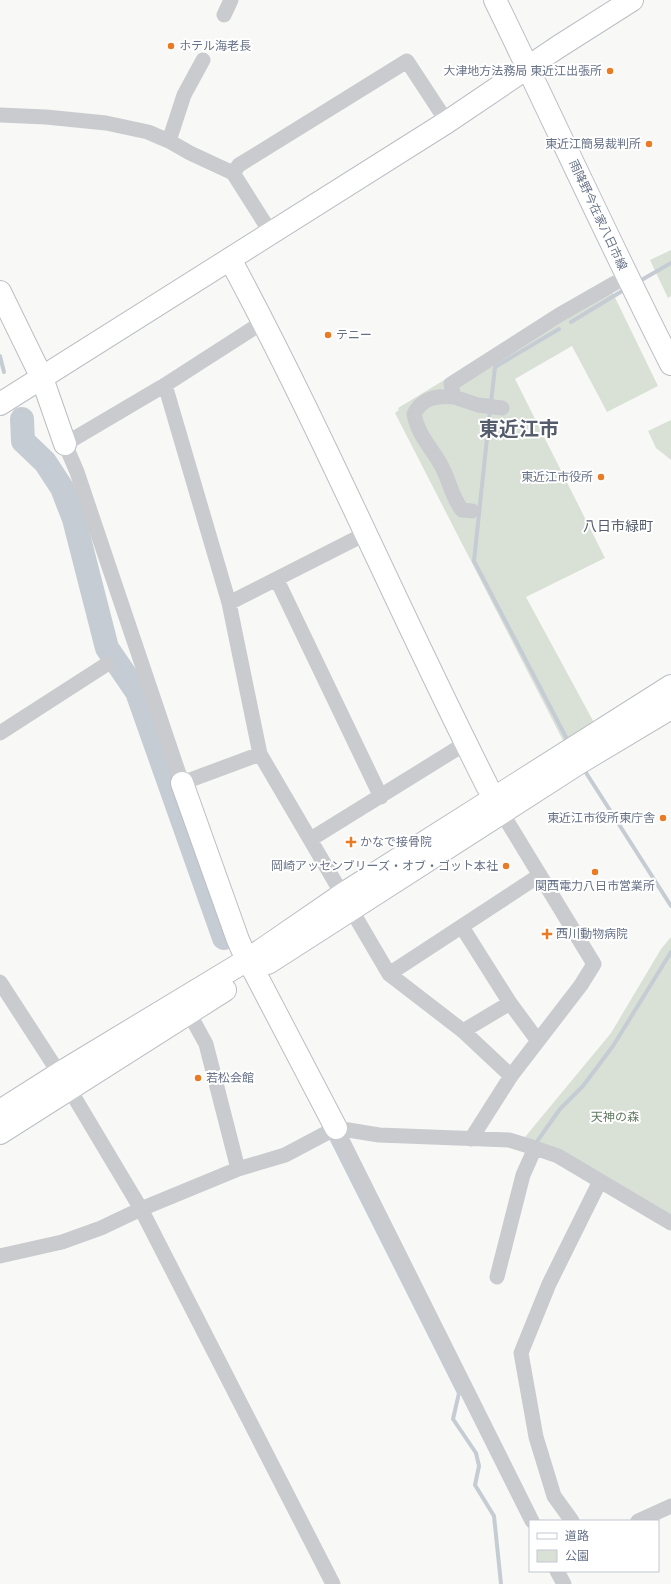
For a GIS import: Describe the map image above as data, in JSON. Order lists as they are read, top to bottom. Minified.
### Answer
{"streets":{"street":["雨降野今在家八日市線"]},"districts":["東近江市","八日市緑町"],"parks":["天神の森"],"places":{"other":["ホテル海老長","大津地方法務局 東近江出張所","東近江簡易裁判所","テニー","東近江市役所","東近江市役所東庁舎","岡崎アッセンブリーズ・オブ・ゴット本社","関西電力八日市営業所","若松会館"],"health":["かなで接骨院","西川動物病院"]},"legend":["道路","公園"]}
